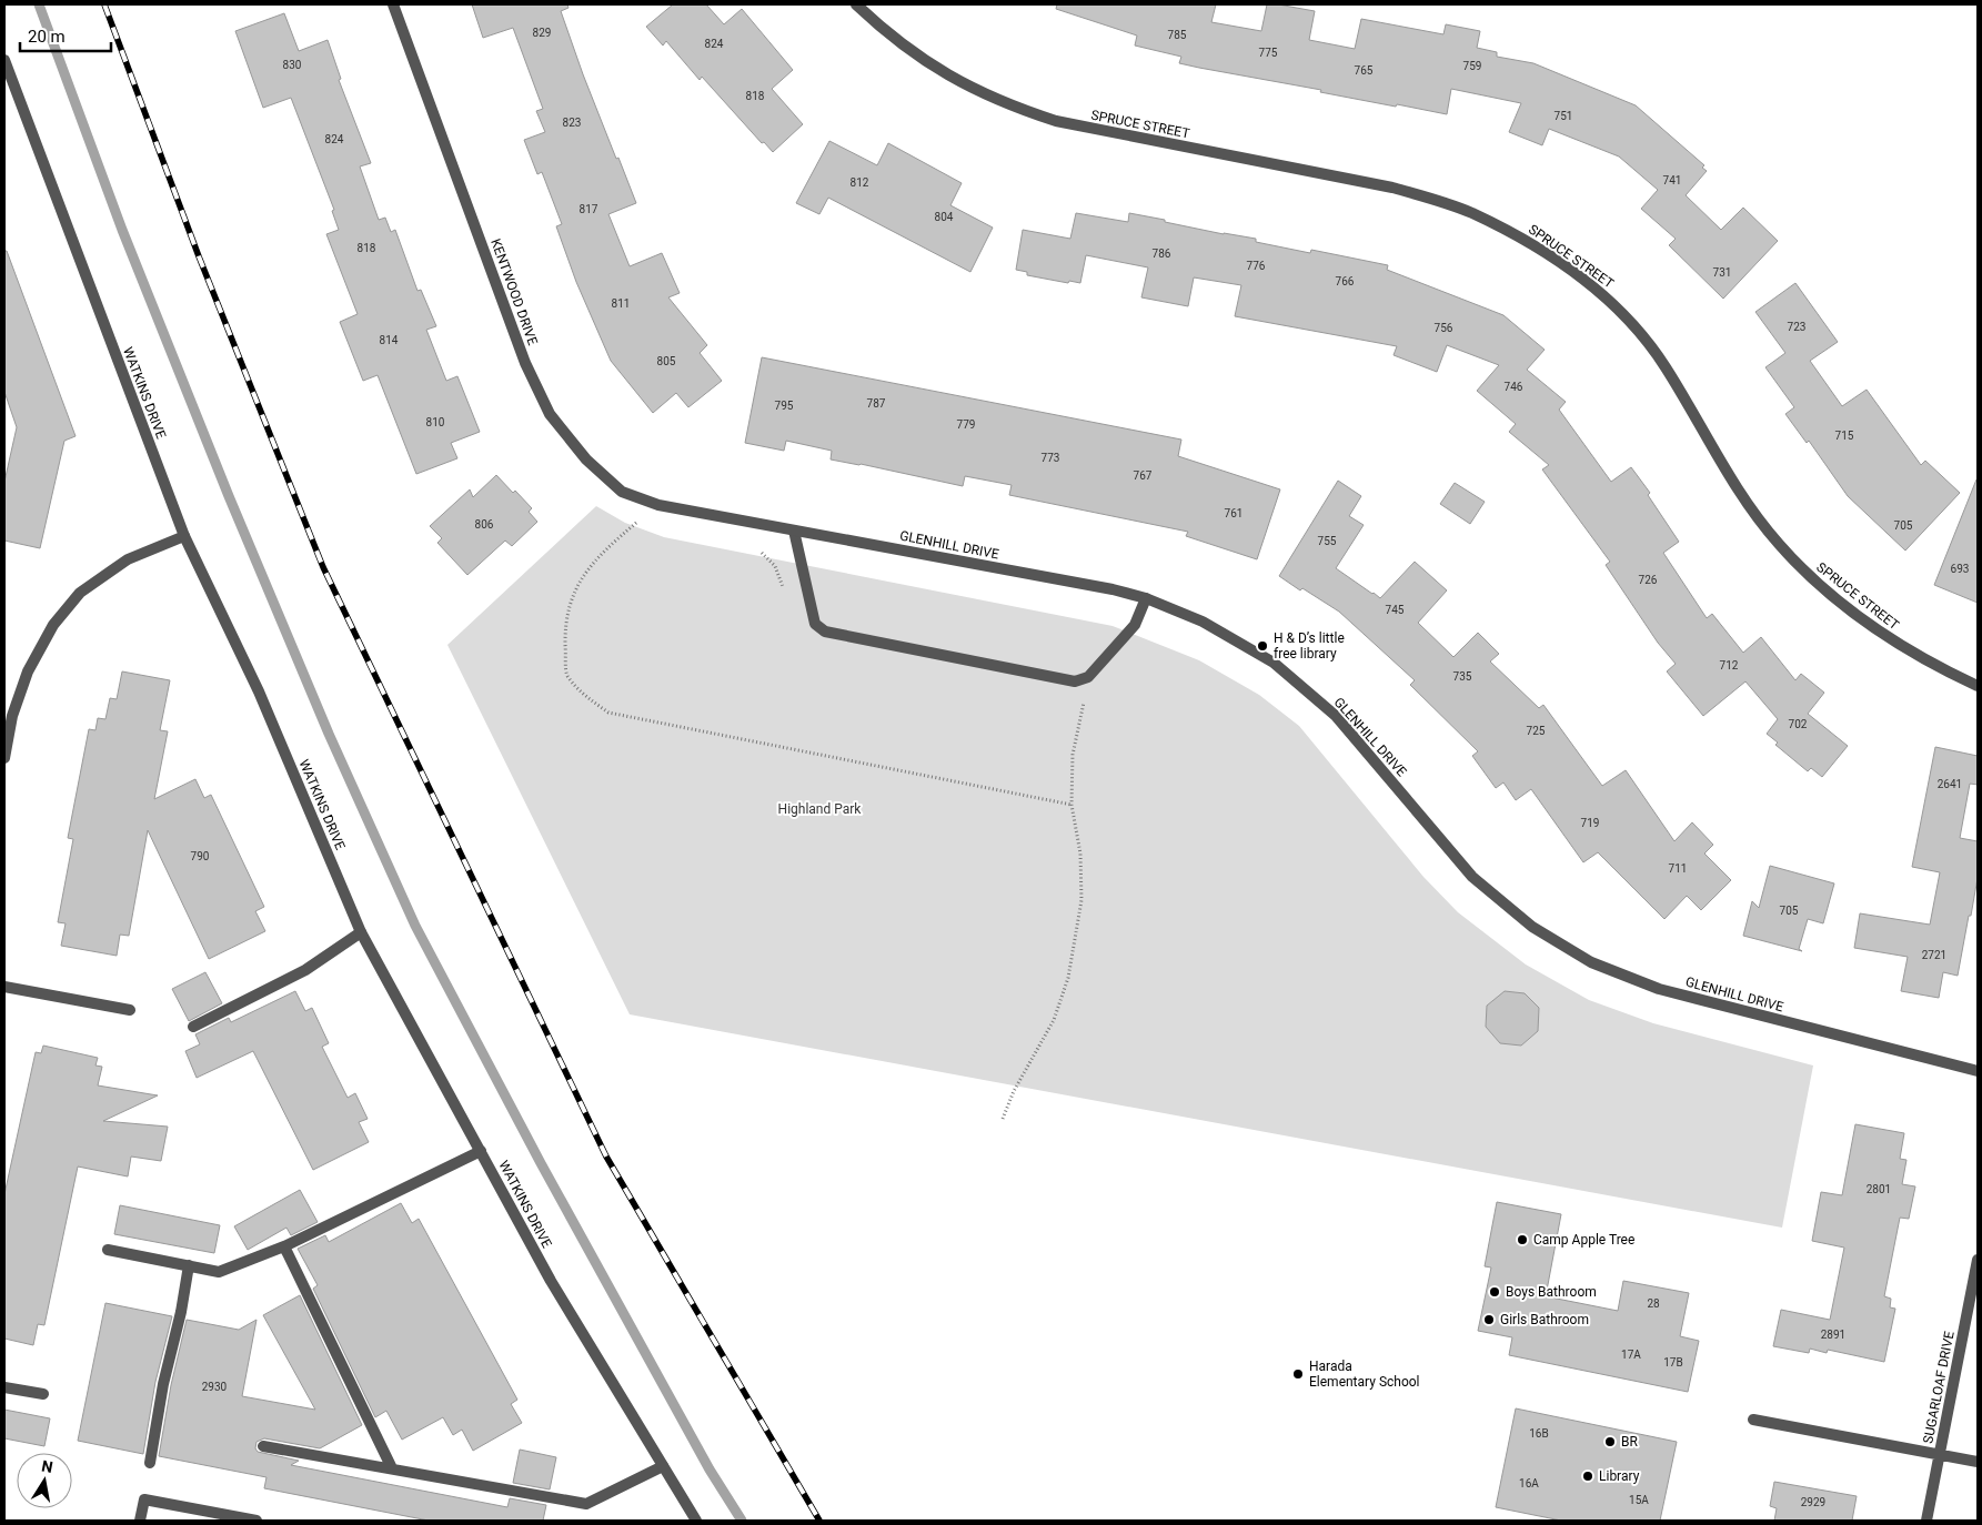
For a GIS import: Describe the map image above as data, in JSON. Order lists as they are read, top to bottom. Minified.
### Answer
{"streets":{"street":["SPRUCE STREET","KENTWOOD DRIVE","WATKINS DRIVE","GLENHILL DRIVE","SUGARLOAF DRIVE"]},"crossings":[["KENTWOOD DRIVE","GLENHILL DRIVE"]],"parks":["Highland Park"],"places":["H & D’s little free library","Camp Apple Tree","Boys Bathroom","Girls Bathroom","Harada Elementary School","BR","Library"],"house_numbers":["829","785","824","775","830","759","765","818","751","823","824","741","812","817","804","818","786","776","731","766","811","723","756","814","805","746","787","795","810","779","715","773","767","761","806","705","755","693","726","745","712","735","702","725","2641","719","790","711","705","2721","2801","28","2891","17A","17B","2930","16B","16A","15A","2929"],"scale_bar":"20 m","north":"top"}
